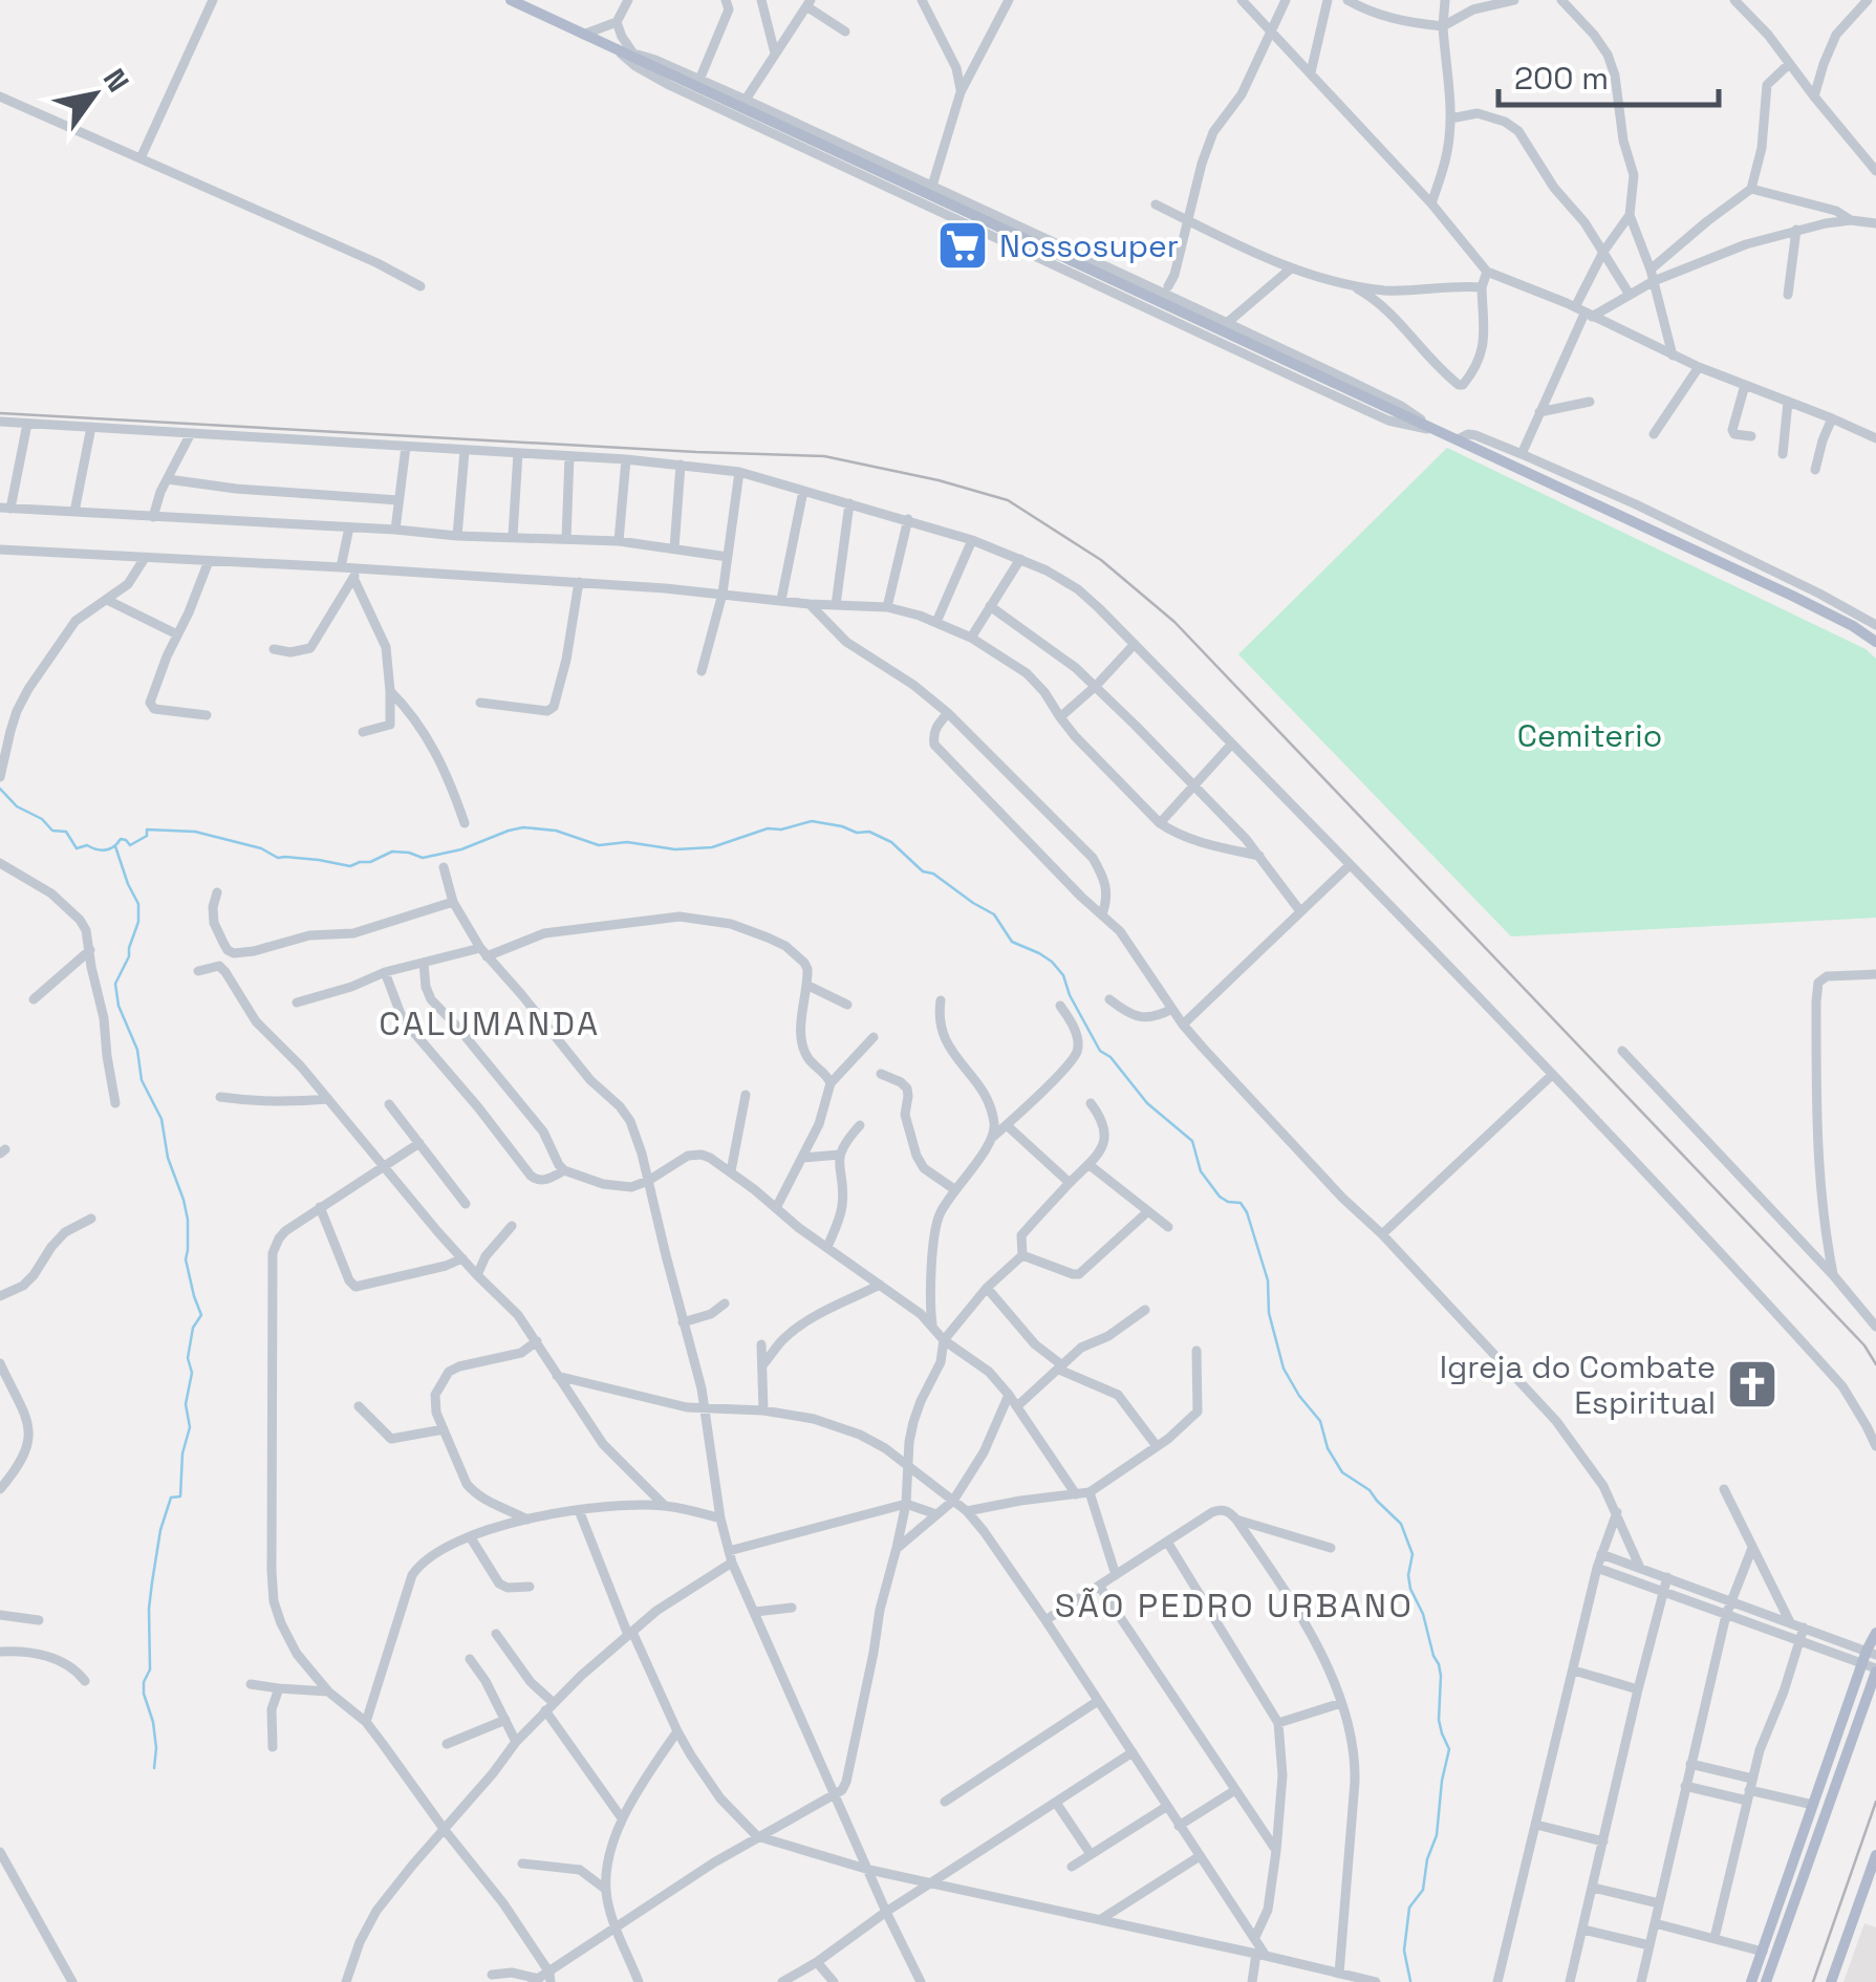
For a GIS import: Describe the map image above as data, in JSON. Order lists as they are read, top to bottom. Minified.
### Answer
{"districts":["CALUMANDA","SÃO PEDRO URBANO"],"parks":["Cemiterio"],"places":{"supermarket":["Nossosuper"],"church":["Igreja do Combate Espiritual"]},"scale_bar":"200 m","north":"top right"}
